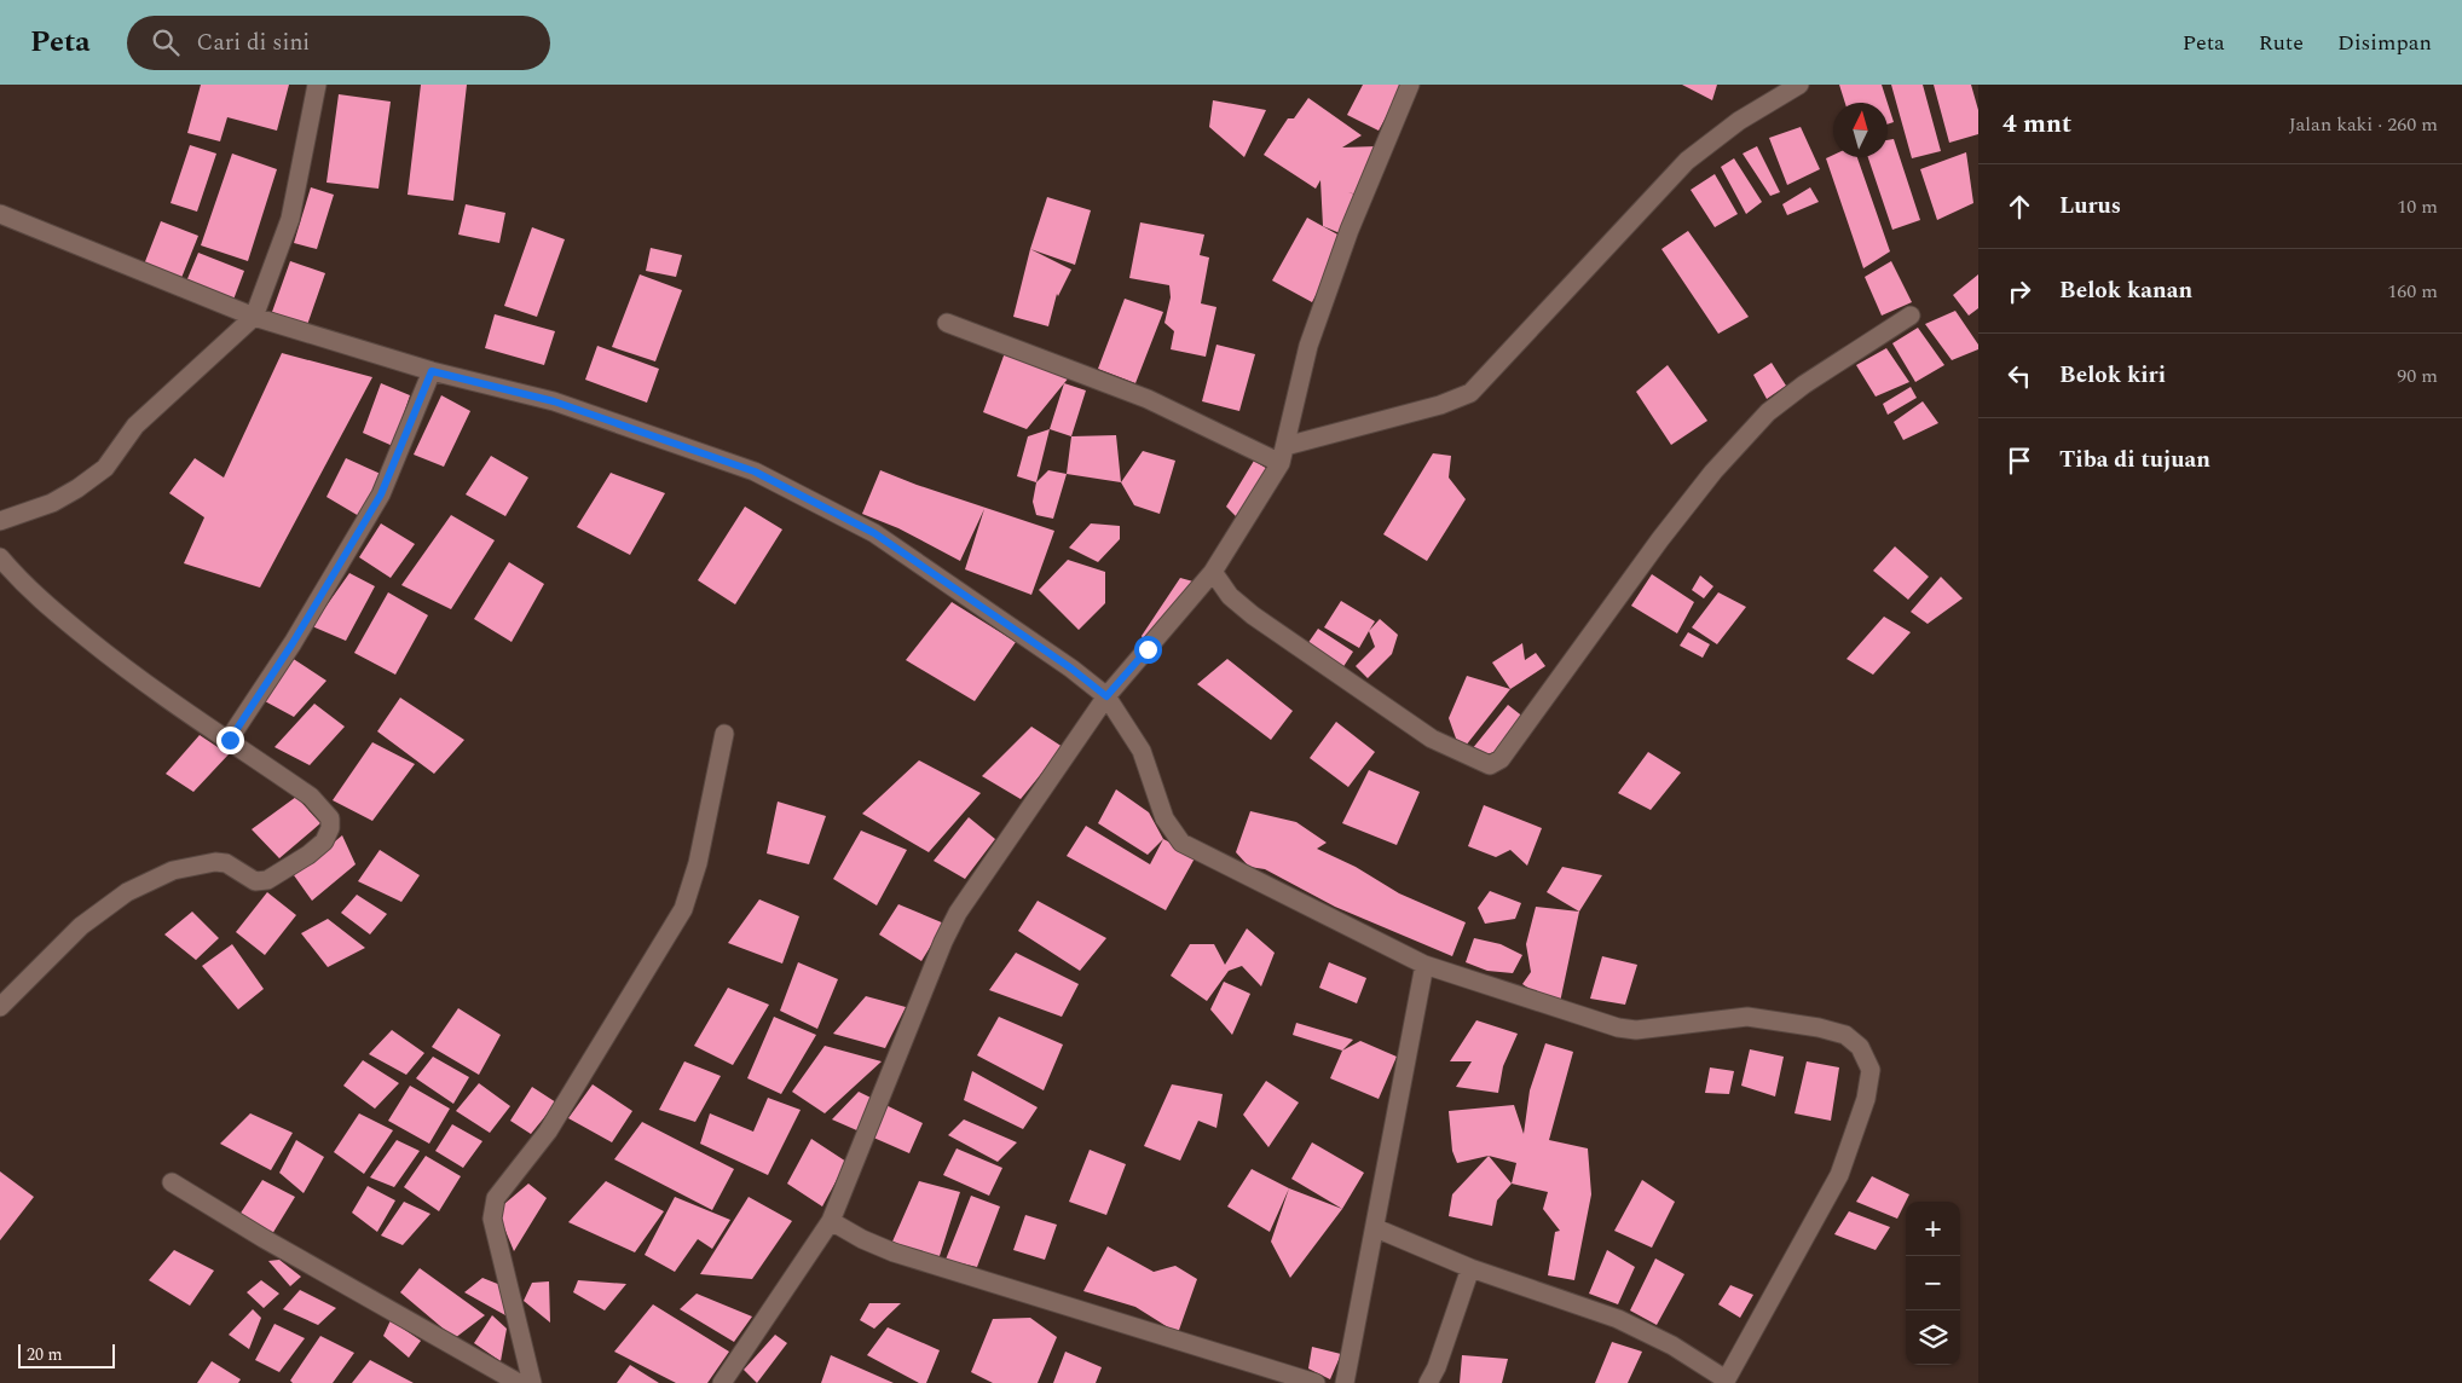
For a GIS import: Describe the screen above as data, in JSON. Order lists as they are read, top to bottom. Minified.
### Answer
{"scale_bar":"20 m","north":"top","page":{"header":"Peta","search":"Cari di sini","nav":["Peta","Rute","Disimpan"],"heading":["4 mnt","Jalan kaki · 260 m"],"list":[["Lurus","10 m"],["Belok kanan","160 m"],["Belok kiri","90 m"],"Tiba di tujuan"],"map_buttons":["+","−"],"scale":"20 m"}}
